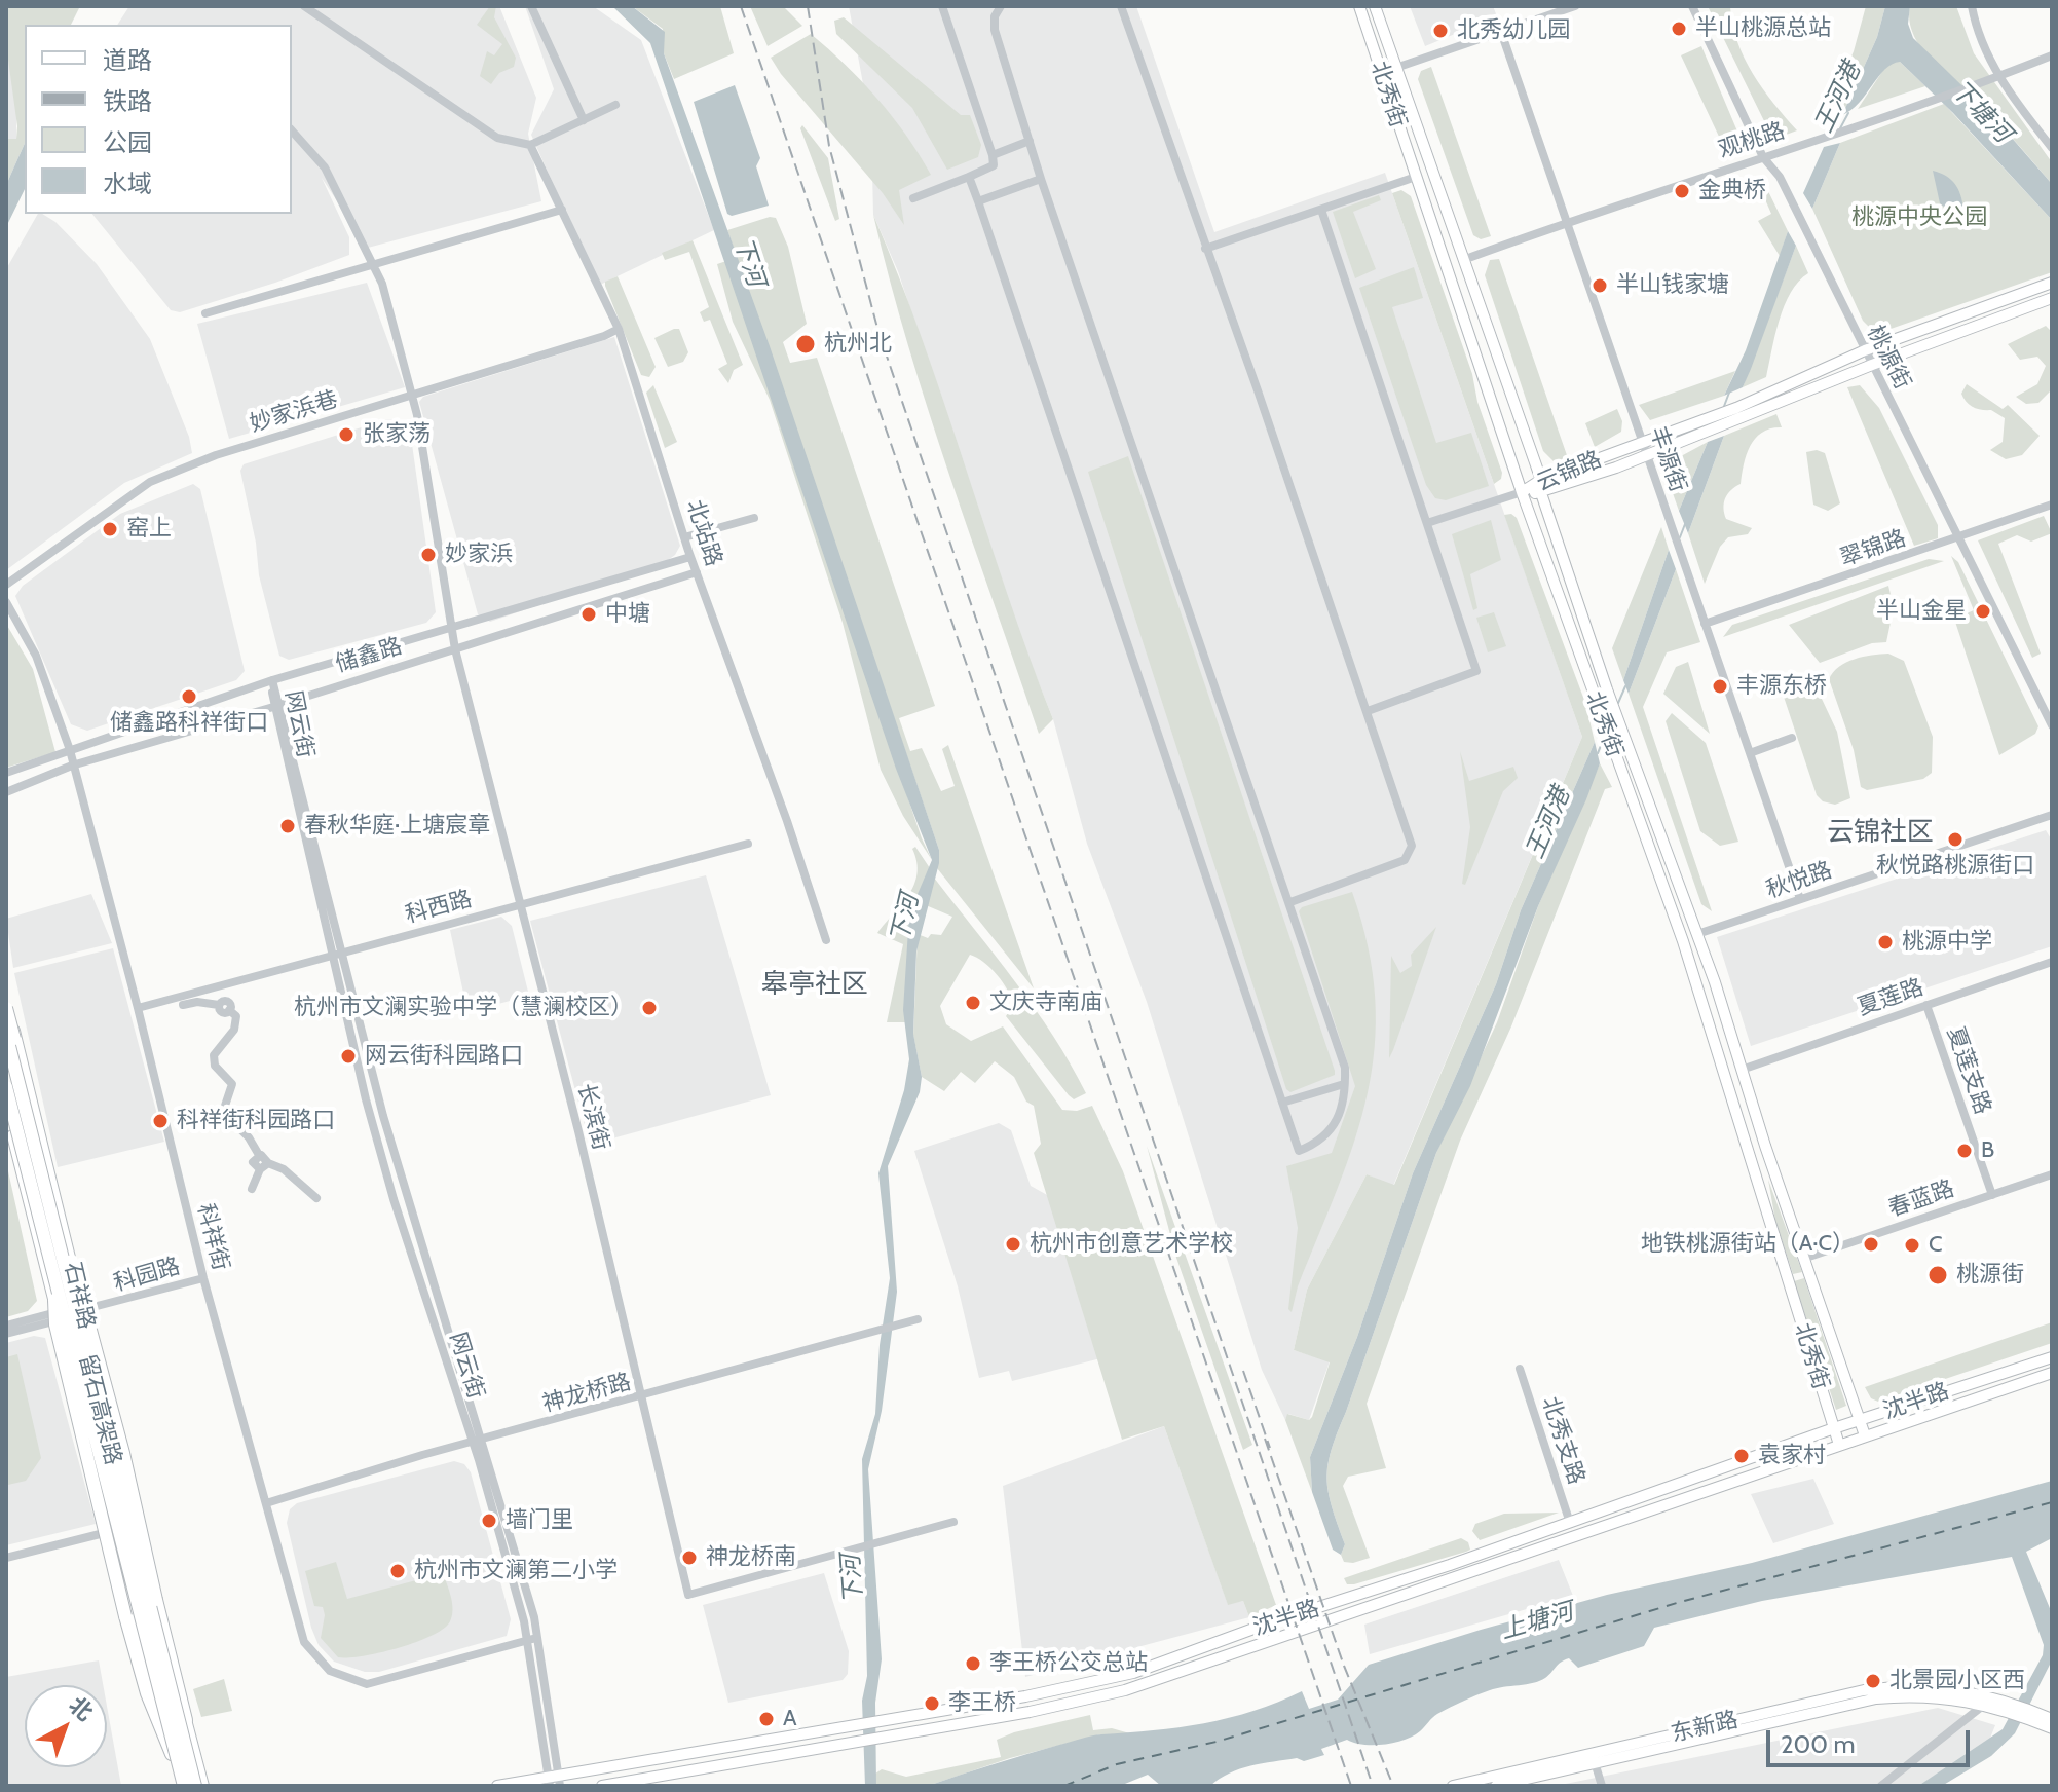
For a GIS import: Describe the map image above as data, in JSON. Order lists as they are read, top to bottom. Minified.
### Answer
{"streets":{"highway":["留石高架路"],"main road":["北秀街","云锦路","石祥路","沈半路","东新路"],"street":["观桃路","桃源街","妙家浜巷","丰源街","北站路","翠锦路","储鑫路","网云街","秋悦路","科西路","夏莲路","夏莲支路","长滨街","春蓝路","科祥街","科园路","神龙桥路","北秀支路"]},"crossings":[["北秀街","观桃路"],["北秀街","云锦路"],["北秀街","秋悦路"],["北秀街","夏莲路"],["北秀街","春蓝路"],["北秀街","沈半路"],["观桃路","桃源街"],["观桃路","丰源街"],["桃源街","云锦路"],["桃源街","翠锦路"],["妙家浜巷","北站路"],["妙家浜巷","长滨街"],["丰源街","云锦路"],["丰源街","翠锦路"],["丰源街","秋悦路"],["北站路","储鑫路"],["储鑫路","网云街"],["储鑫路","长滨街"],["储鑫路","科祥街"],["网云街","科西路"],["网云街","科祥街"],["网云街","神龙桥路"],["网云街","沈半路"],["科西路","长滨街"],["科西路","科祥街"],["夏莲路","夏莲支路"],["夏莲支路","春蓝路"],["长滨街","神龙桥路"],["科祥街","科园路"],["科祥街","神龙桥路"],["科园路","石祥路"],["石祥路","留石高架路"],["沈半路","北秀支路"]],"districts":["云锦社区","皋亭社区"],"water":["王河港","下塘河","下河","上塘河"],"parks":["桃源中央公园"],"places":["半山桃源总站","北秀幼儿园","金典桥","半山钱家塘","杭州北","张家荡","窑上","妙家浜","半山金星","中塘","丰源东桥","储鑫路科祥街口","春秋华庭·上塘宸章","秋悦路桃源街口","桃源中学","文庆寺南庙","杭州市文澜实验中学（慧澜校区）","网云街科园路口","科祥街科园路口","B","杭州市创意艺术学校","地铁桃源街站（A·C）","C","桃源街","袁家村","墙门里","神龙桥南","杭州市文澜第二小学","李王桥公交总站","北景园小区西","李王桥","A"],"legend":["道路","铁路","公园","水域"],"scale_bar":"200 m","north":"top right"}
